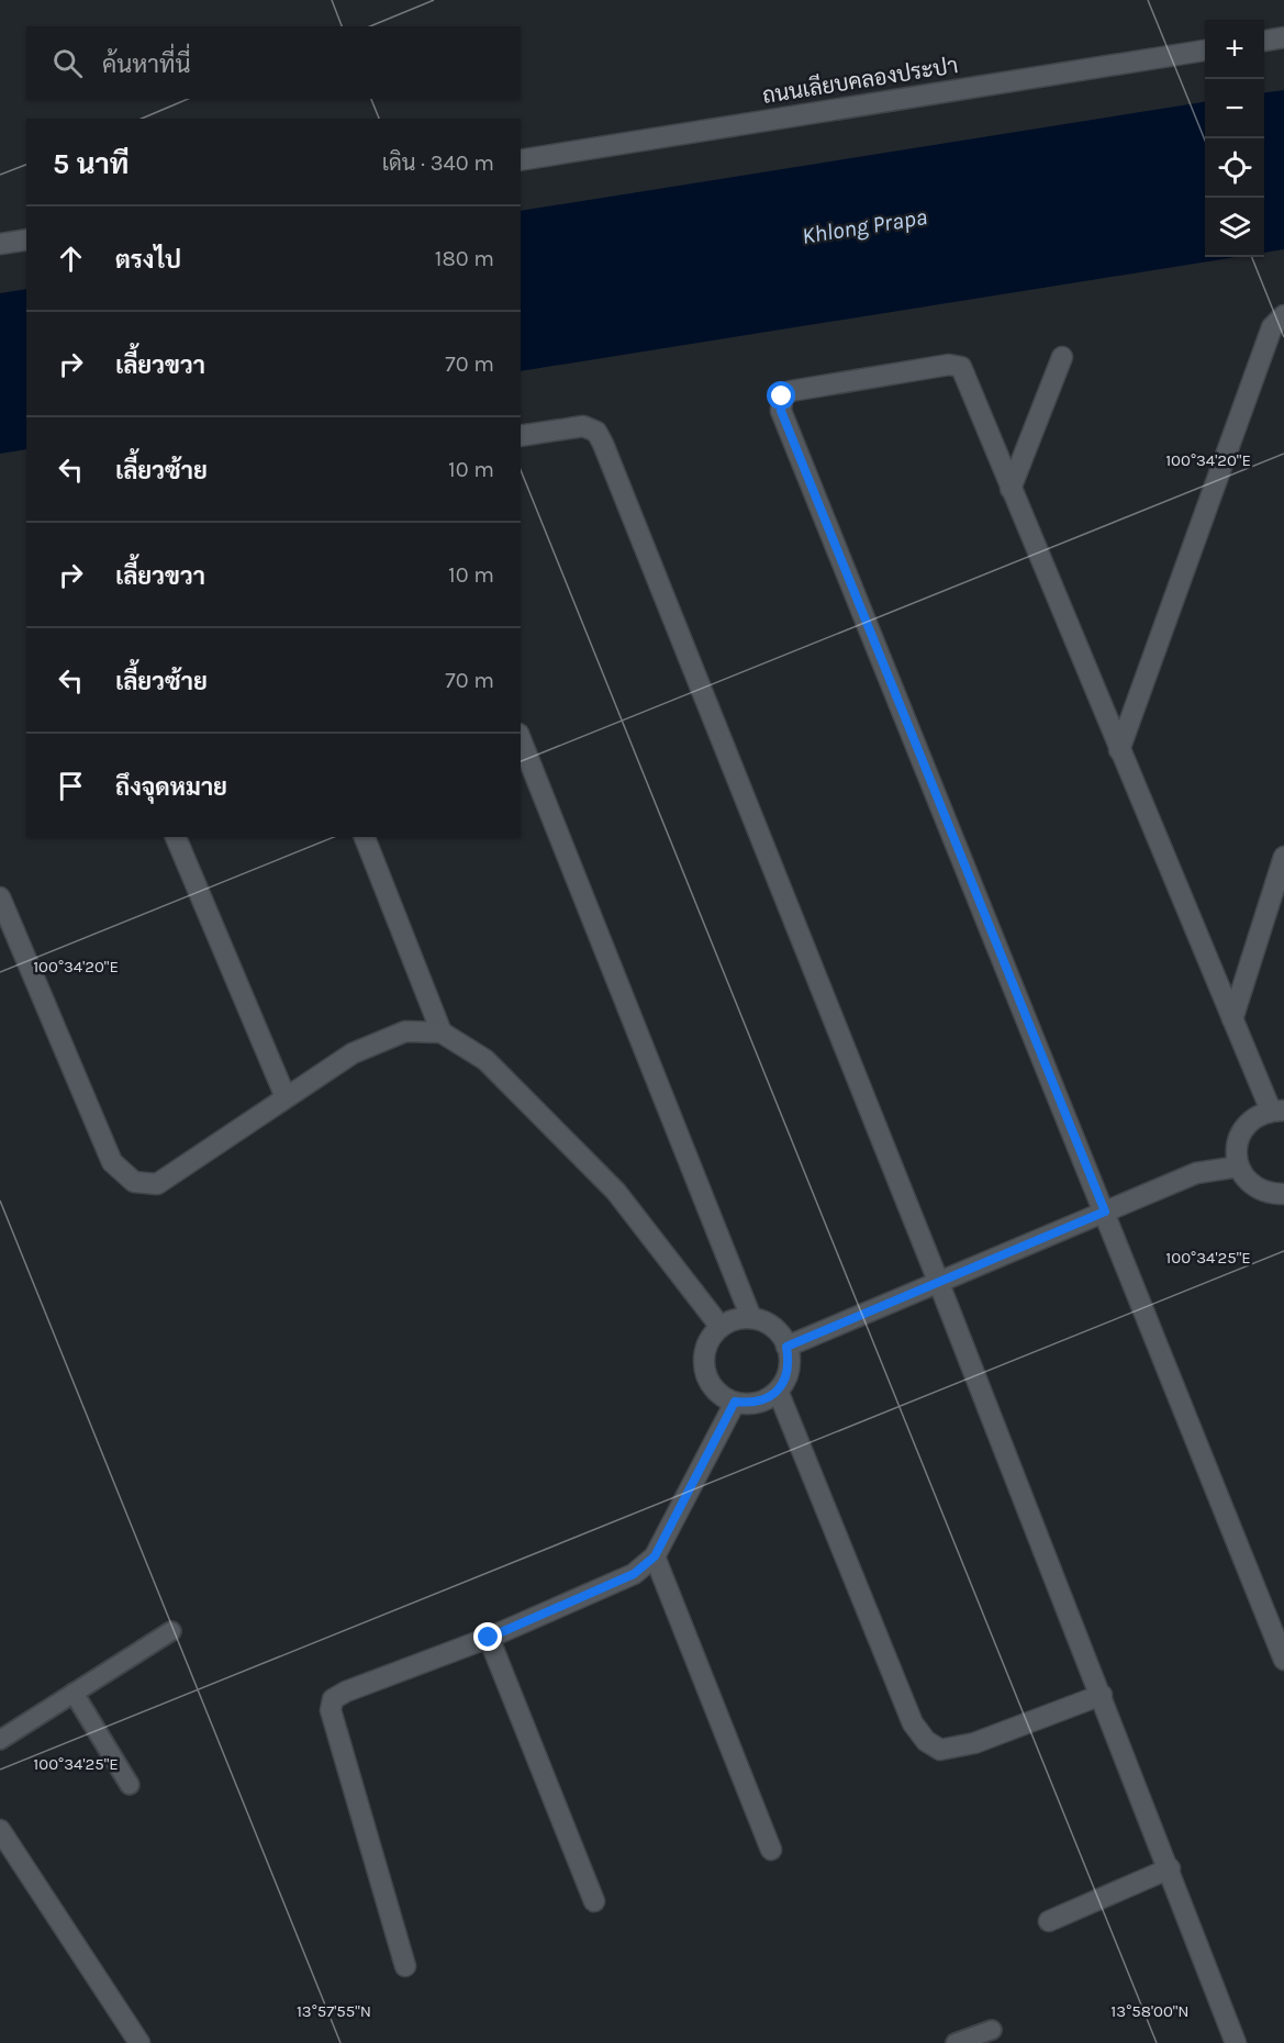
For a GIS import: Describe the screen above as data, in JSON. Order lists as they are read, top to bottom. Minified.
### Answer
{"streets":{"street":["ถนนเลียบคลองประปา"]},"water":["Khlong Prapa"],"page":{"map_buttons":["+","−"],"search":"ค้นหาที่นี่","heading":["5 นาที","เดิน · 340 m"],"list":[["ตรงไป","180 m"],["เลี้ยวขวา","70 m"],["เลี้ยวซ้าย","10 m"],["เลี้ยวขวา","10 m"],["เลี้ยวซ้าย","70 m"],"ถึงจุดหมาย"]},"coordinates":["100°34'20\"E","100°34'25\"E","13°57'55\"N","13°58'00\"N"]}
